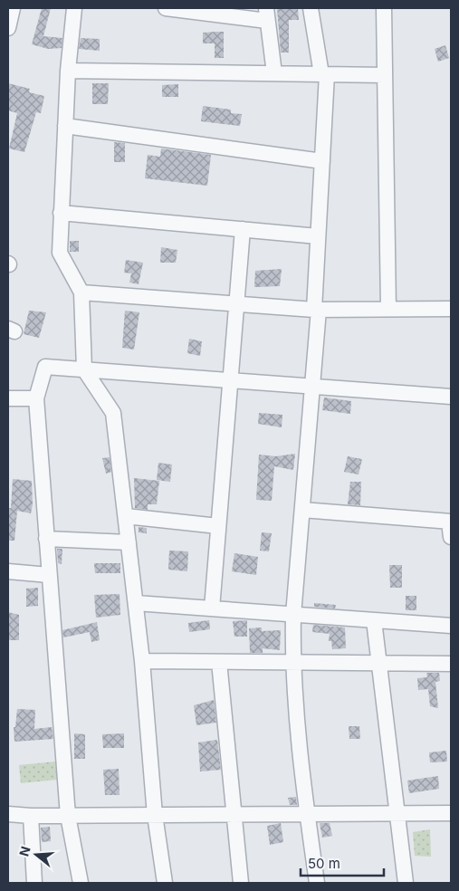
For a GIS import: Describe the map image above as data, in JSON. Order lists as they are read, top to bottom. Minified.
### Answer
{"scale_bar":"50 m","north":"left"}
